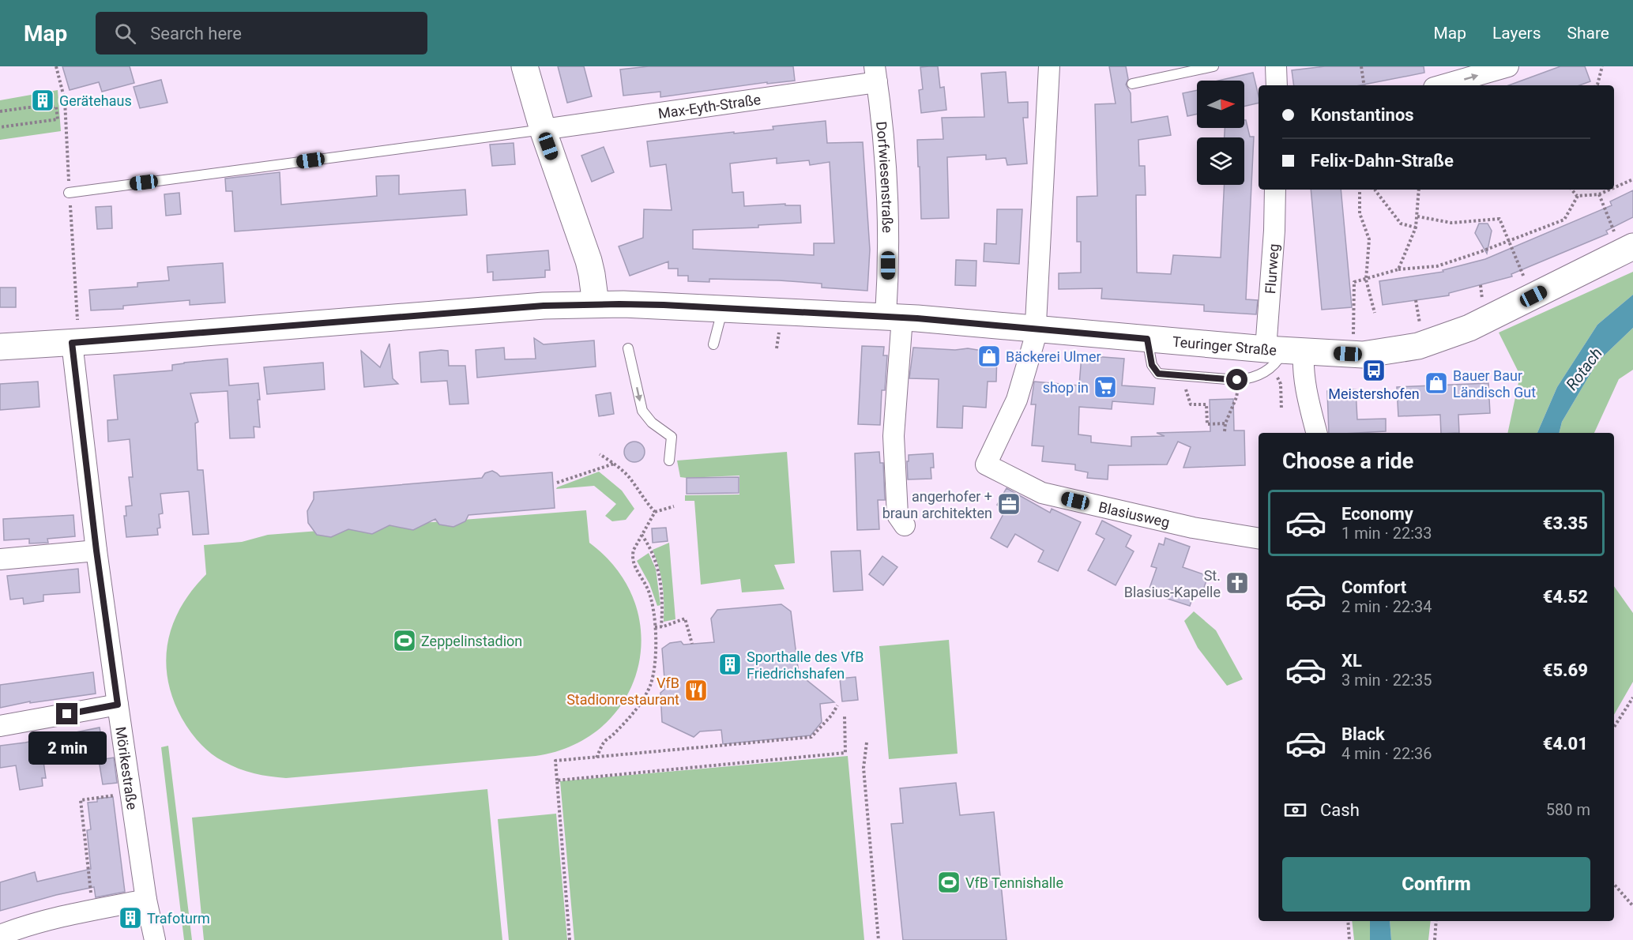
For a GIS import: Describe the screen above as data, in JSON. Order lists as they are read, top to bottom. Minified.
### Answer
{"streets":{"street":["Max-Eyth-Straße","Dorfwiesenstraße","Flurweg","Teuringer Straße","Blasiusweg","Mörikestraße"]},"crossings":[["Max-Eyth-Straße","Dorfwiesenstraße"],["Dorfwiesenstraße","Teuringer Straße"],["Flurweg","Teuringer Straße"],["Teuringer Straße","Blasiusweg"],["Teuringer Straße","Mörikestraße"]],"water":["Rotach"],"places":{"building":["Gerätehaus","Sporthalle des VfB Friedrichshafen","Trafoturm"],"shop":["Bäckerei Ulmer","Bauer Baur Ländisch Gut"],"bus stop":["Meistershofen"],"supermarket":["shop in"],"office":["angerhofer + braun architekten"],"church":["St. Blasius-Kapelle"],"sports":["Zeppelinstadion","VfB Tennishalle"],"restaurant":["VfB Stadionrestaurant"]},"north":"right","page":{"header":"Map","search":"Search here","nav":["Map","Layers","Share"],"banner":["Konstantinos","Felix-Dahn-Straße"],"heading":"Choose a ride","list":[{"name":"Economy","note":"1 min · 22:33","value":"€3.35"},{"name":"Comfort","note":"2 min · 22:34","value":"€4.52"},{"name":"XL","note":"3 min · 22:35","value":"€5.69"},{"name":"Black","note":"4 min · 22:36","value":"€4.01"}],"bubble":"2 min","pay":["Cash","580 m"],"buttons":"Confirm"}}
